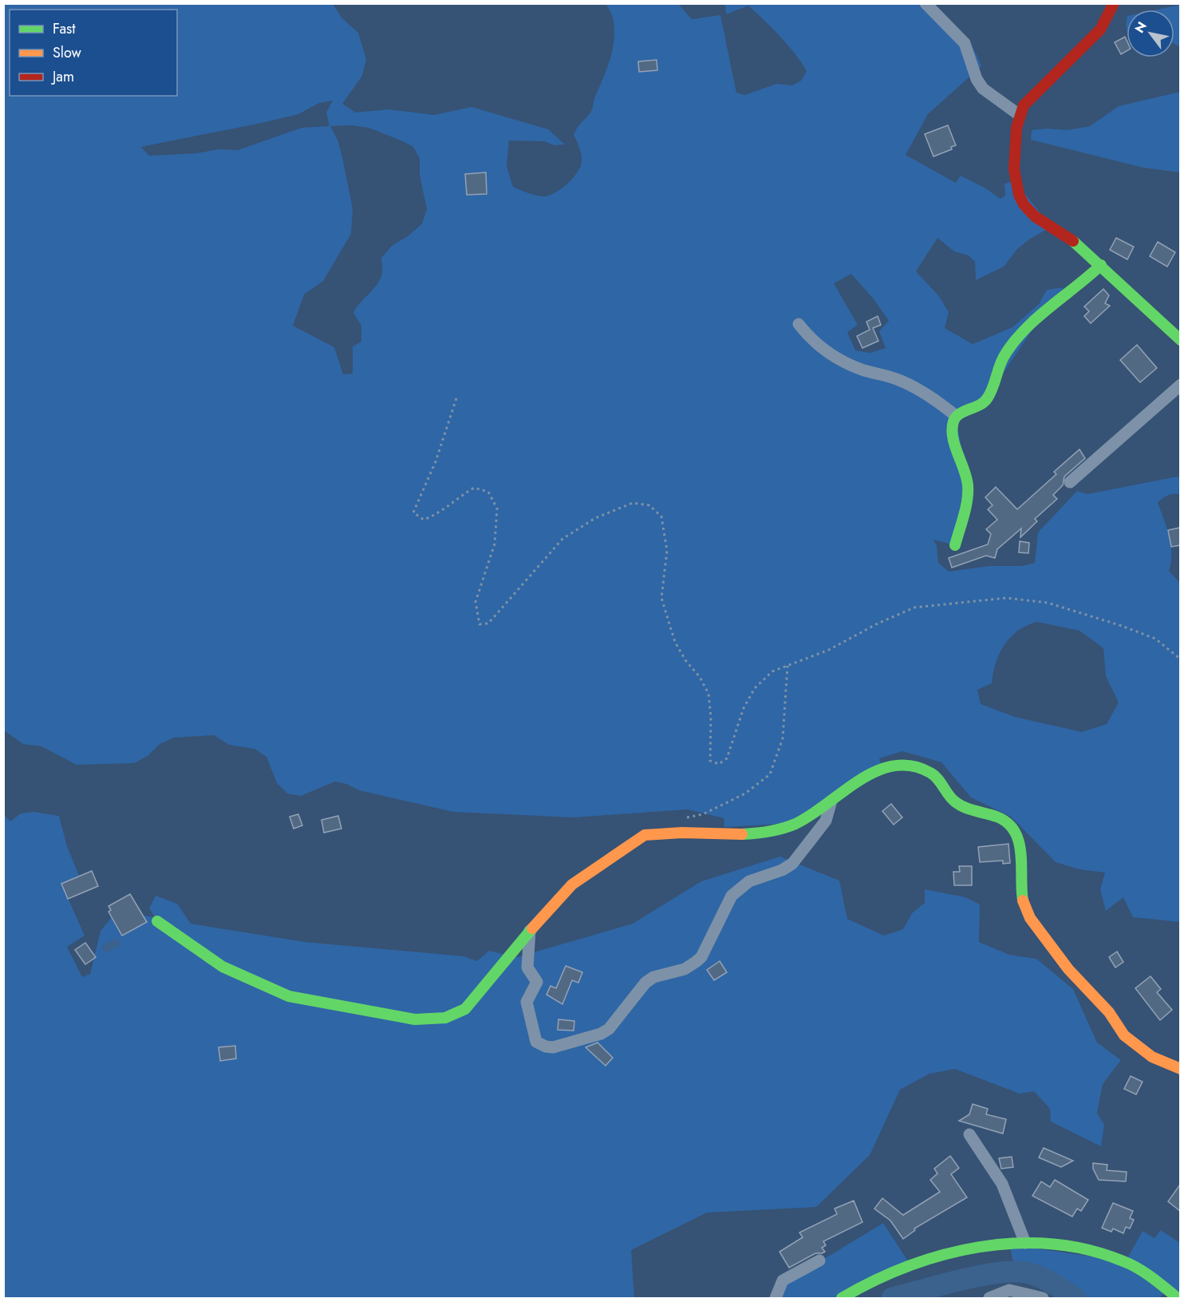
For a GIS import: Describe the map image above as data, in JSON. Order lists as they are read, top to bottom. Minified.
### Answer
{"legend":["Fast","Slow","Jam"],"north":"top left"}
